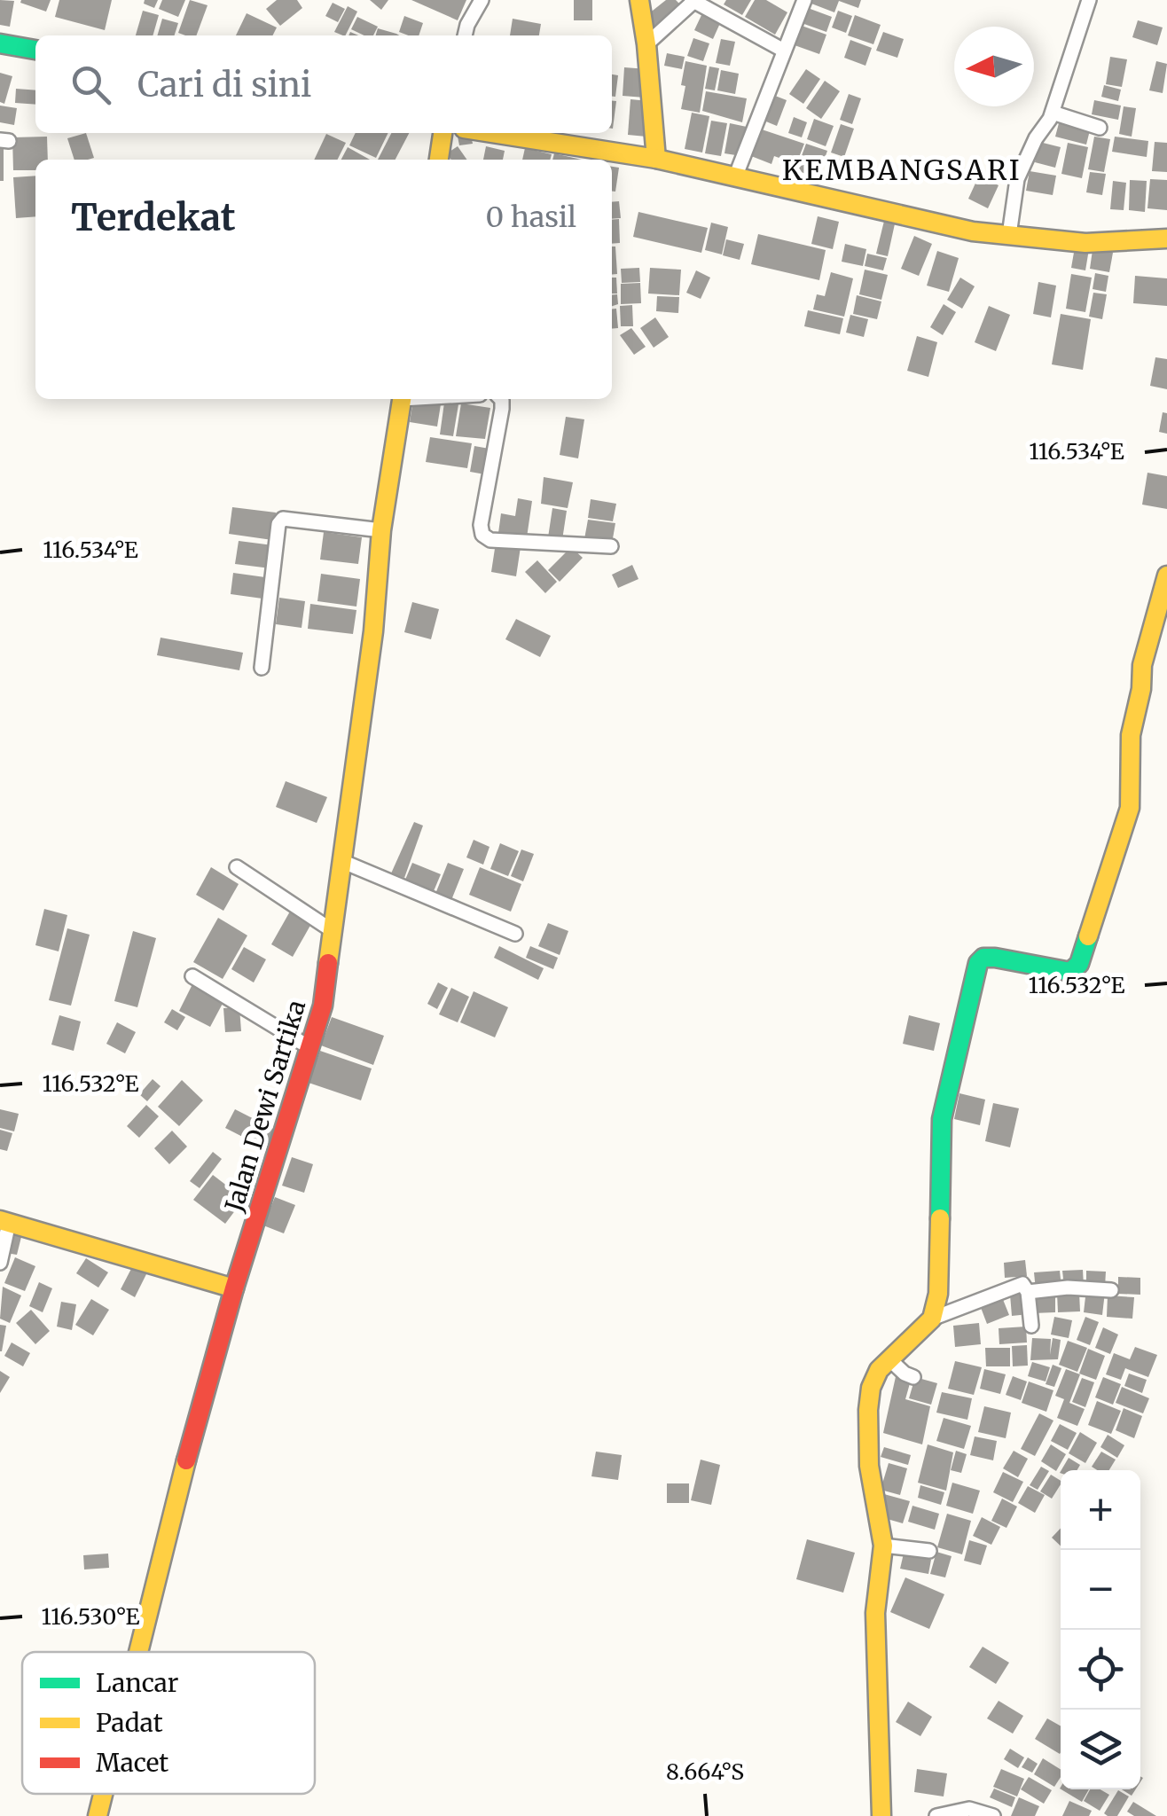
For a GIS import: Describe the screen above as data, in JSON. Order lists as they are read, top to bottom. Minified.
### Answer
{"streets":{"street":["Jalan Dewi Sartika"]},"districts":["KEMBANGSARI"],"legend":["Lancar","Padat","Macet"],"north":"left","page":{"search":"Cari di sini","heading":["Terdekat","0 hasil"],"map_buttons":["+","−"]},"coordinates":["116.534°E","116.532°E","116.530°E","8.664°S"]}
